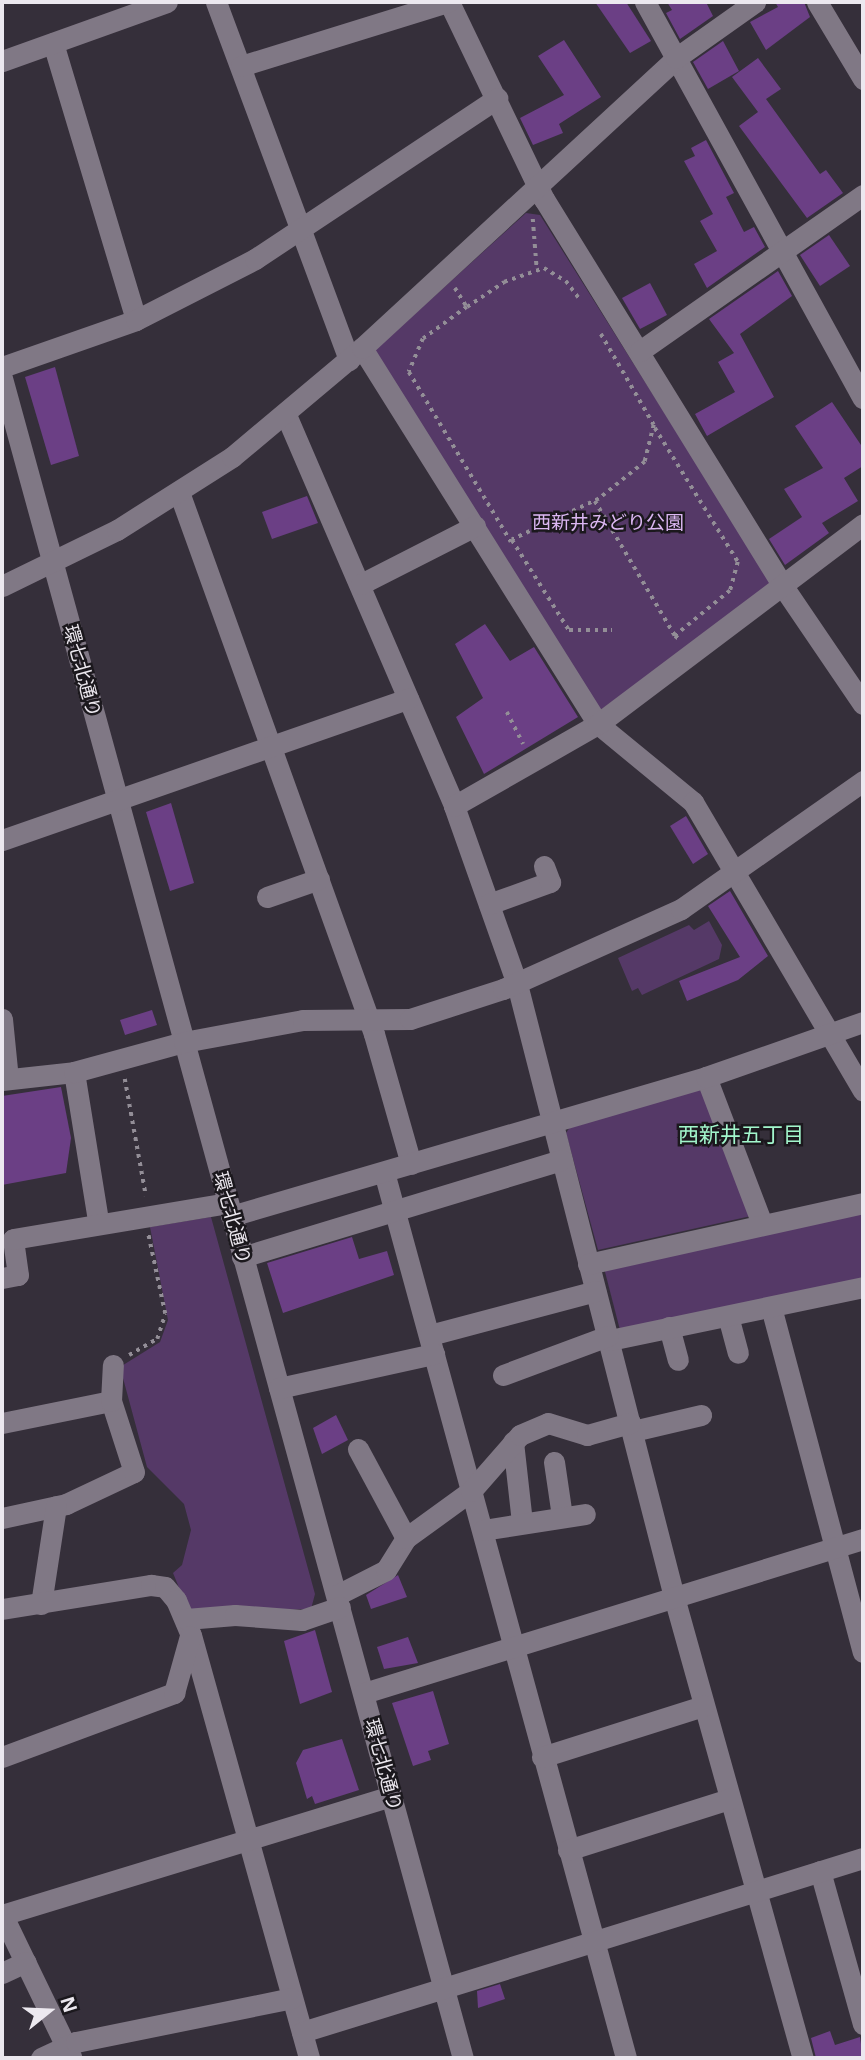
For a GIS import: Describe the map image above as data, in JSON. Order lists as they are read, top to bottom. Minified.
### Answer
{"streets":{"street":["環七北通り"]},"districts":["西新井五丁目"],"parks":["西新井みどり公園"],"north":"right"}
